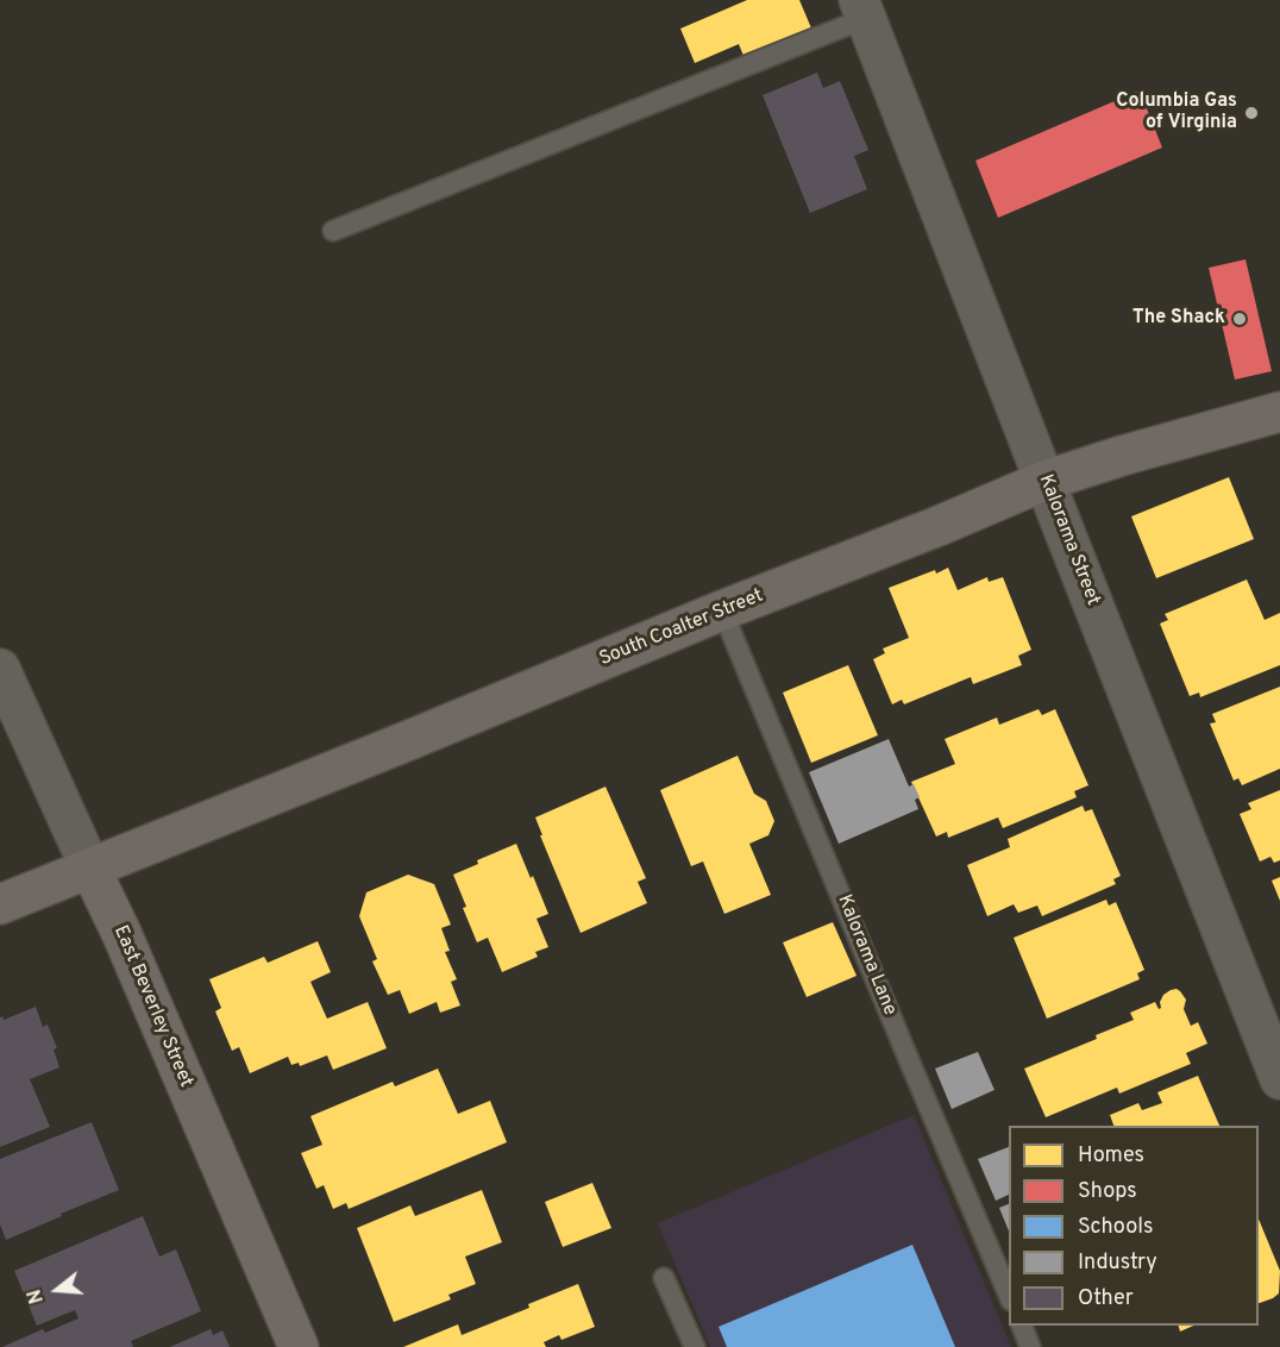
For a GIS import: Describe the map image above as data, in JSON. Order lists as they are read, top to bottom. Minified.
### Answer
{"streets":{"main road":["South Coalter Street","East Beverley Street"],"street":["Kalorama Street"],"lane":["Kalorama Lane"]},"crossings":[["Kalorama Street","South Coalter Street"],["South Coalter Street","Kalorama Lane"],["South Coalter Street","East Beverley Street"]],"places":["Columbia Gas of Virginia","The Shack"],"legend":["Homes","Shops","Schools","Industry","Other"],"north":"left"}
